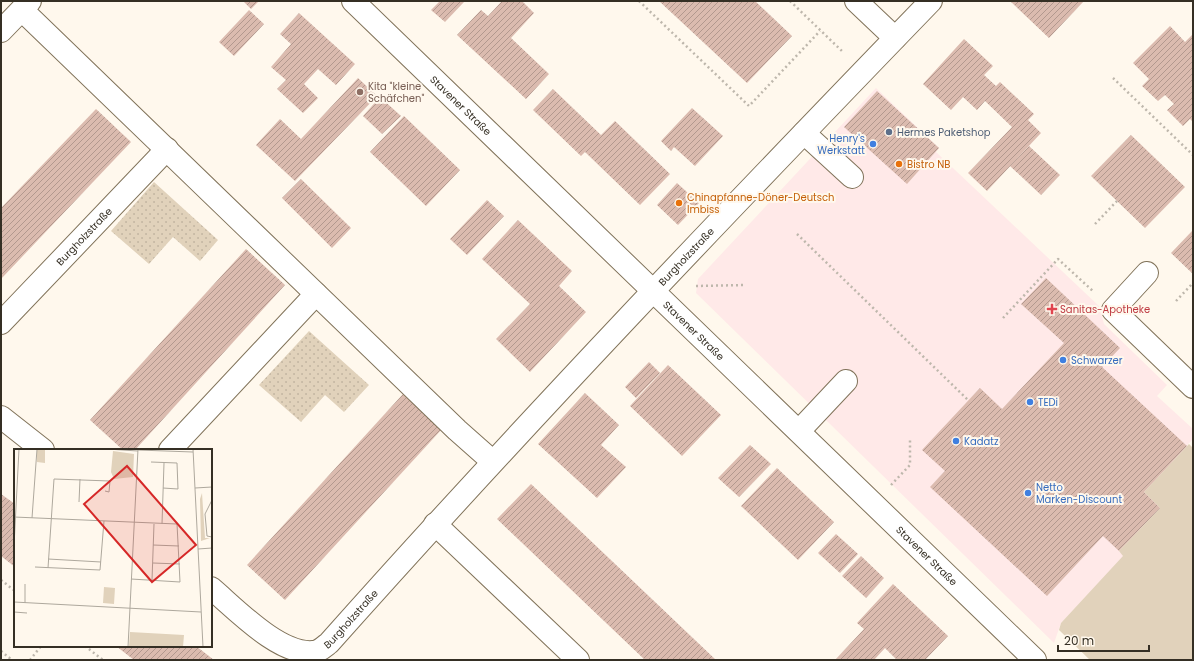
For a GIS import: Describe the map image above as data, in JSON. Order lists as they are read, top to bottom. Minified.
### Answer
{"streets":{"street":["Stavener Straße","Burgholzstraße"]},"crossings":[["Stavener Straße","Burgholzstraße"]],"places":{"other":["Kita \"kleine Schäfchen\"","Hermes Paketshop","Henry's Werkstatt","Bistro NB","Chinapfanne-Döner-Deutsch Imbiss","Schwarzer","TEDi","Kadatz","Netto Marken-Discount"],"health":["Sanitas-Apotheke"]},"scale_bar":"20 m"}
